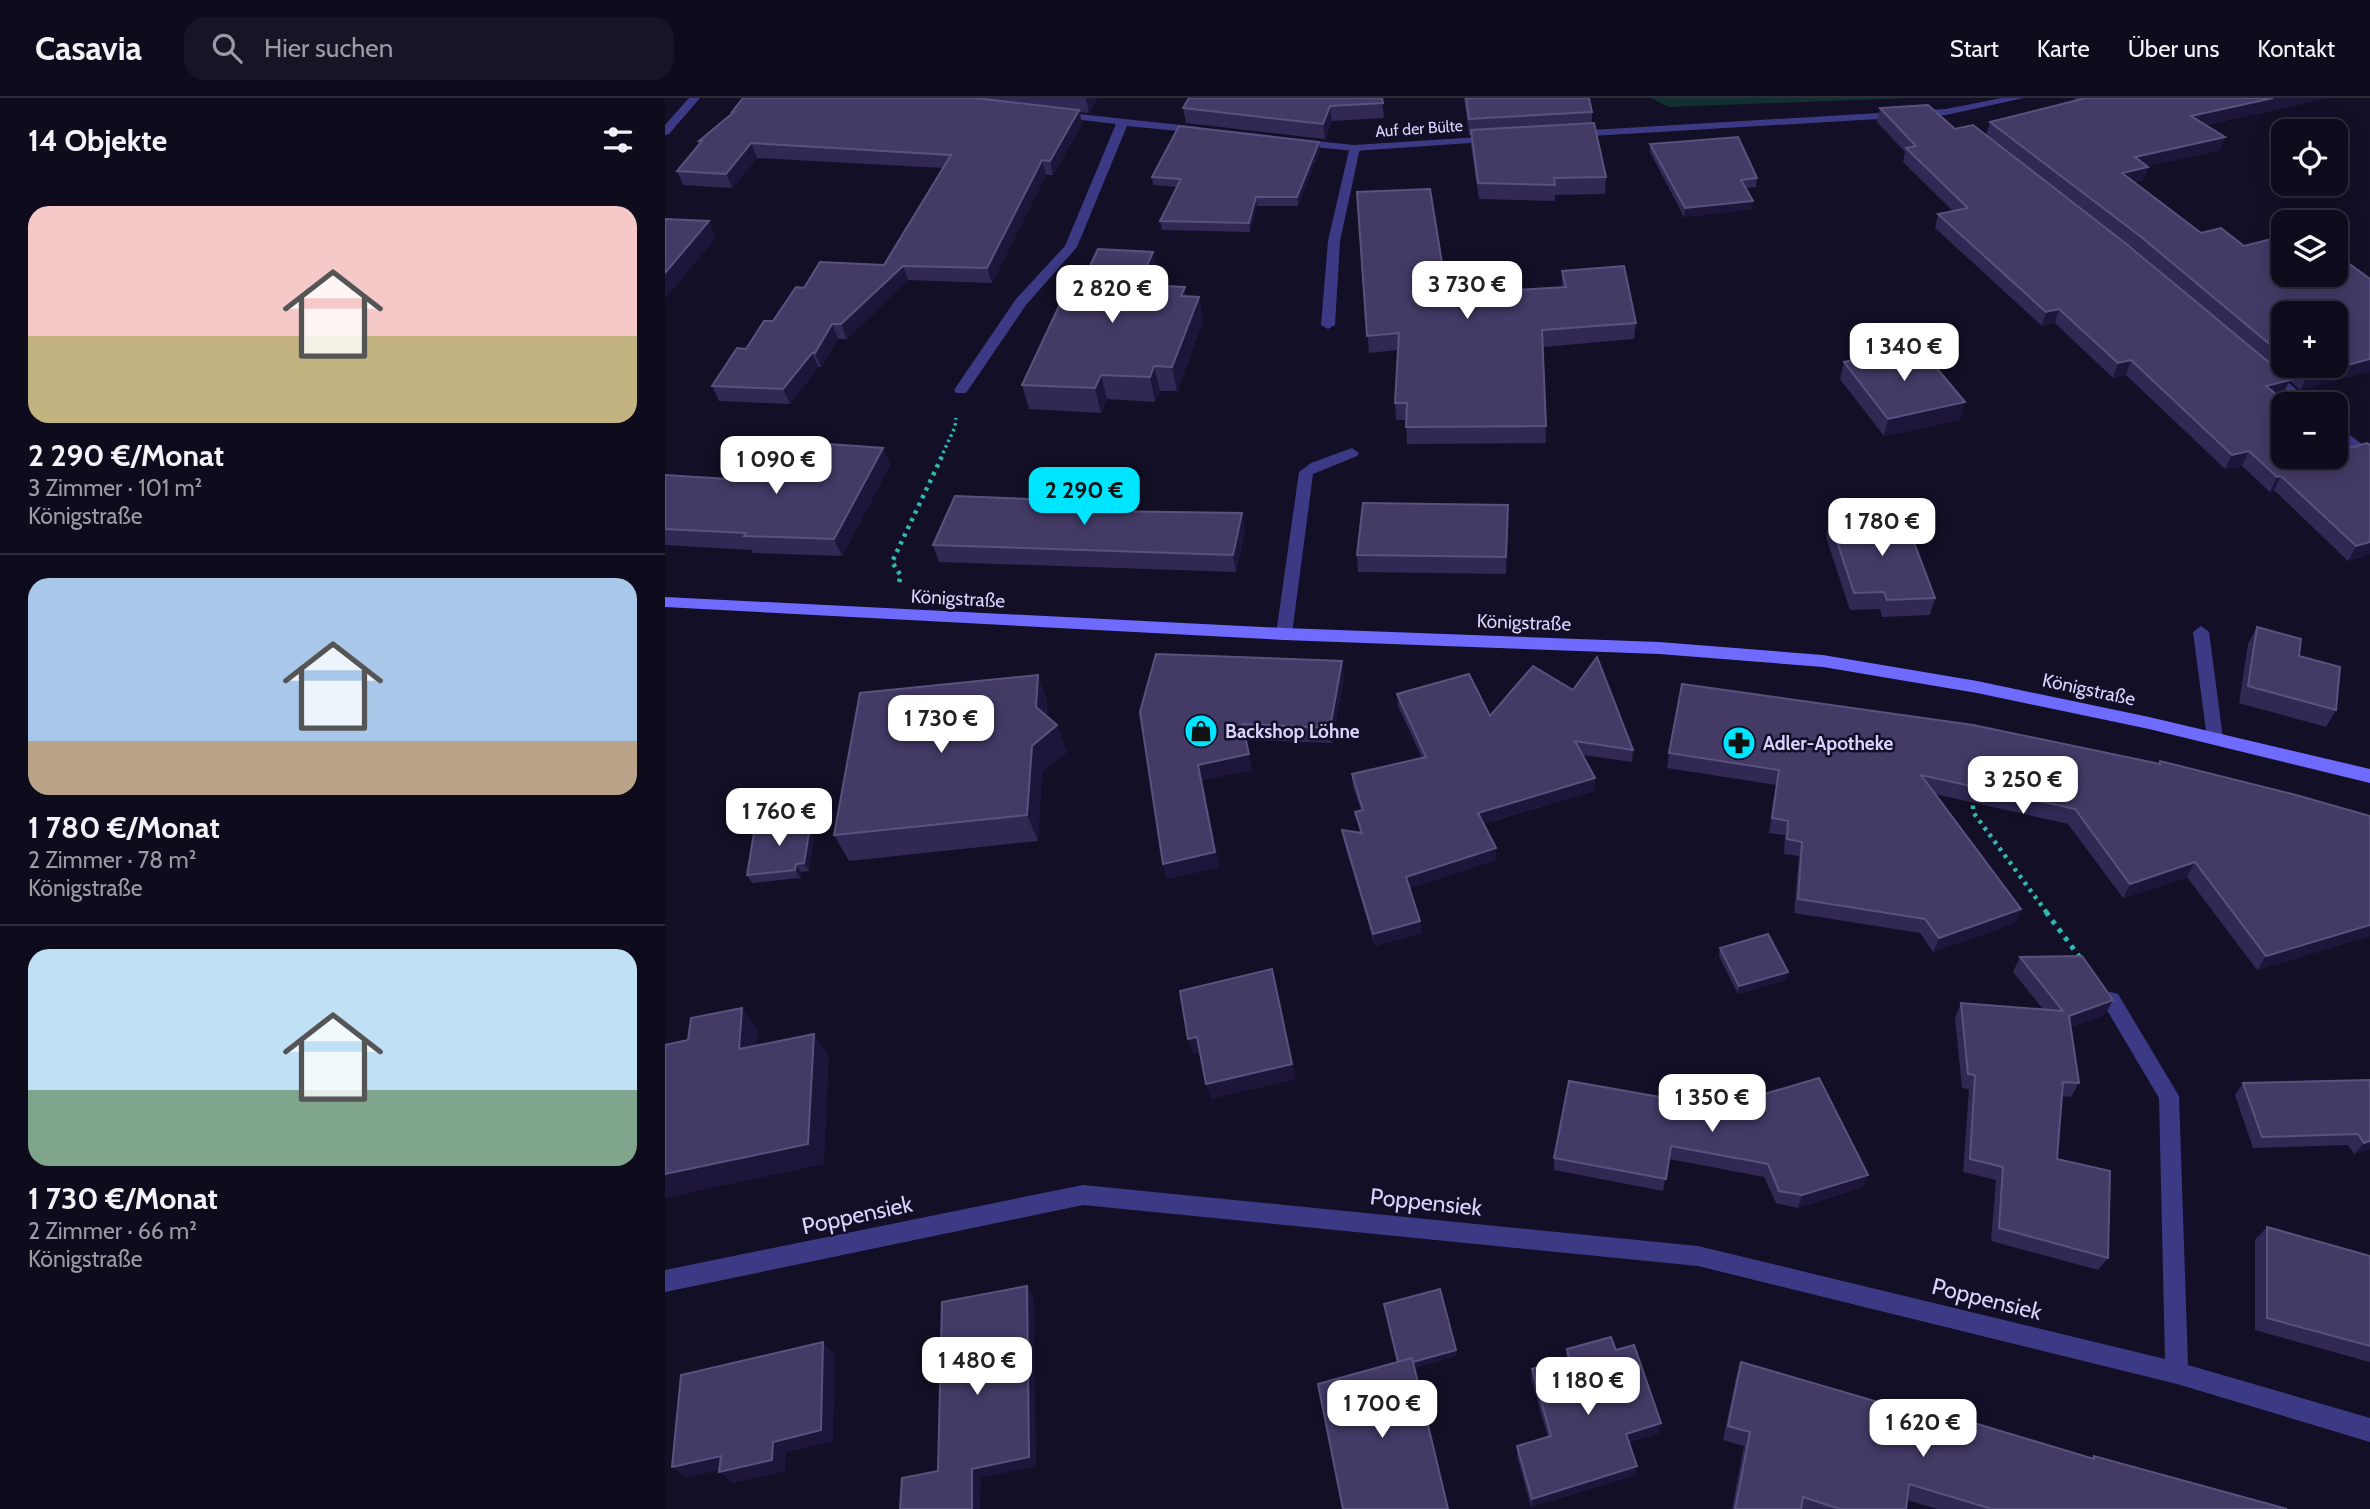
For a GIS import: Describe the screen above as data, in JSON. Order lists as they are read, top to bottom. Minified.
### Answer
{"streets":{"main road":["Königstraße"],"street":["Auf der Bülte","Poppensiek"]},"places":{"shop":["Backshop Löhne"],"pharmacy":["Adler-Apotheke"]},"page":{"header":"Casavia","search":"Hier suchen","nav":["Start","Karte","Über uns","Kontakt"],"heading":"14 Objekte","map_buttons":["+","−"],"list":[{"name":"2 290 €/Monat","note":"3 Zimmer · 101 m² · Königstraße"},{"name":"1 780 €/Monat","note":"2 Zimmer · 78 m² · Königstraße"},{"name":"1 730 €/Monat","note":"2 Zimmer · 66 m² · Königstraße"}],"price":["3 730 €","2 820 €","1 340 €","1 090 €","2 290 €","1 780 €","1 730 €","3 250 €","1 760 €","1 350 €","1 480 €","1 180 €","1 700 €","1 620 €"]}}
